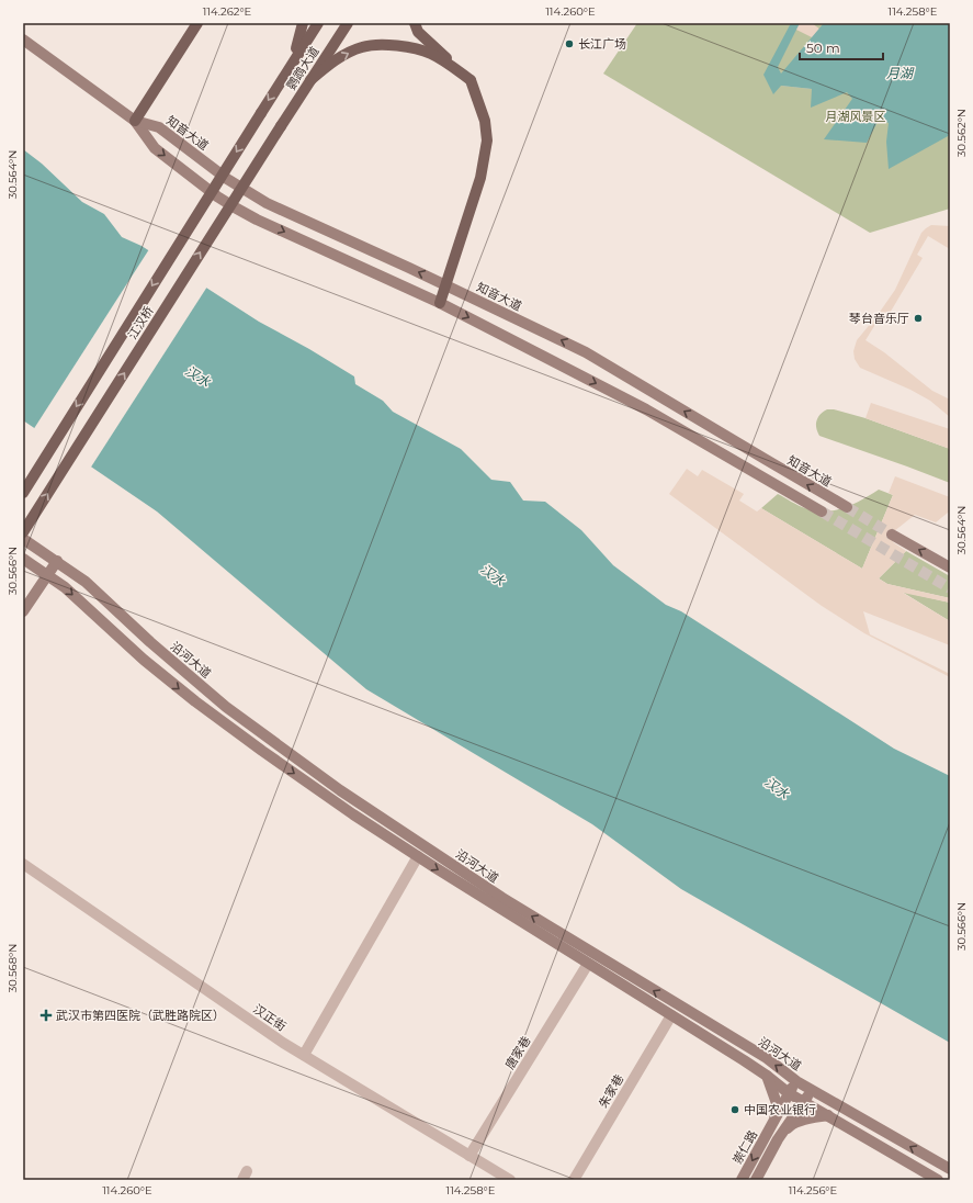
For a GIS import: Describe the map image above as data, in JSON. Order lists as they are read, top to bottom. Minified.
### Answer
{"streets":{"main road":["鹦鹉大道","知音大道","江汉桥","沿河大道","崇仁路"],"street":["汉正街","唐家巷","朱家巷"]},"crossings":[["鹦鹉大道","江汉桥"],["沿河大道","唐家巷"],["沿河大道","朱家巷"],["沿河大道","崇仁路"],["汉正街","唐家巷"]],"water":["月湖","汉水"],"parks":["月湖风景区"],"places":{"other":["长江广场","琴台音乐厅","中国农业银行"],"health":["武汉市第四医院（武胜路院区）"]},"scale_bar":"50 m","coordinates":["114.262°E","114.260°E","114.258°E","30.562°N","30.564°N","30.566°N","30.568°N","114.256°E"]}
